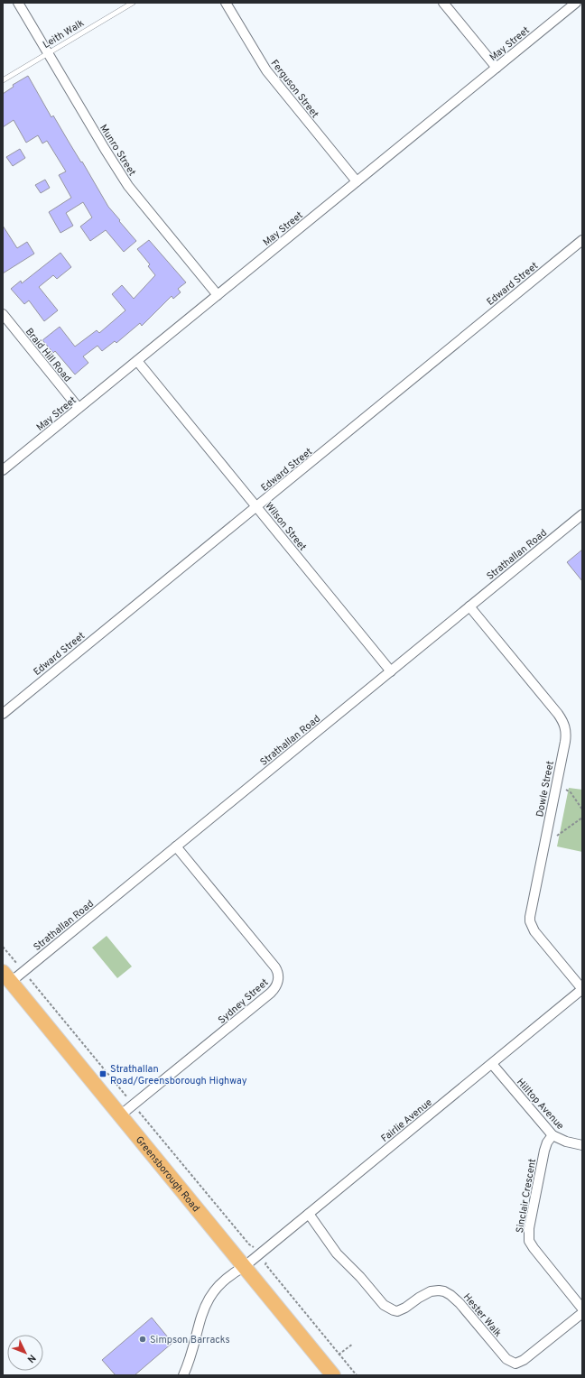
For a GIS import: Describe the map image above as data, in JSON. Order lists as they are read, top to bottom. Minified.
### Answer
{"streets":{"highway":["Greensborough Road"],"street":["May Street","Ferguson Street","Munro Street","Edward Street","Braid Hill Road","Wilson Street","Strathallan Road","Dowle Street","Sydney Street","Hilltop Avenue","Fairlie Avenue","Sinclair Crescent","Hester Walk"],"lane":["Leith Walk"]},"crossings":[["Leith Walk","Munro Street"],["May Street","Ferguson Street"],["May Street","Munro Street"],["May Street","Braid Hill Road"],["May Street","Wilson Street"],["Edward Street","Wilson Street"],["Wilson Street","Strathallan Road"],["Strathallan Road","Dowle Street"],["Strathallan Road","Sydney Street"],["Strathallan Road","Greensborough Road"],["Dowle Street","Fairlie Avenue"],["Sydney Street","Greensborough Road"],["Hilltop Avenue","Fairlie Avenue"],["Hilltop Avenue","Sinclair Crescent"],["Fairlie Avenue","Greensborough Road"],["Fairlie Avenue","Hester Walk"]],"places":{"transit":["Strathallan Road/Greensborough Highway"],"other":["Simpson Barracks"]},"north":"bottom right"}
